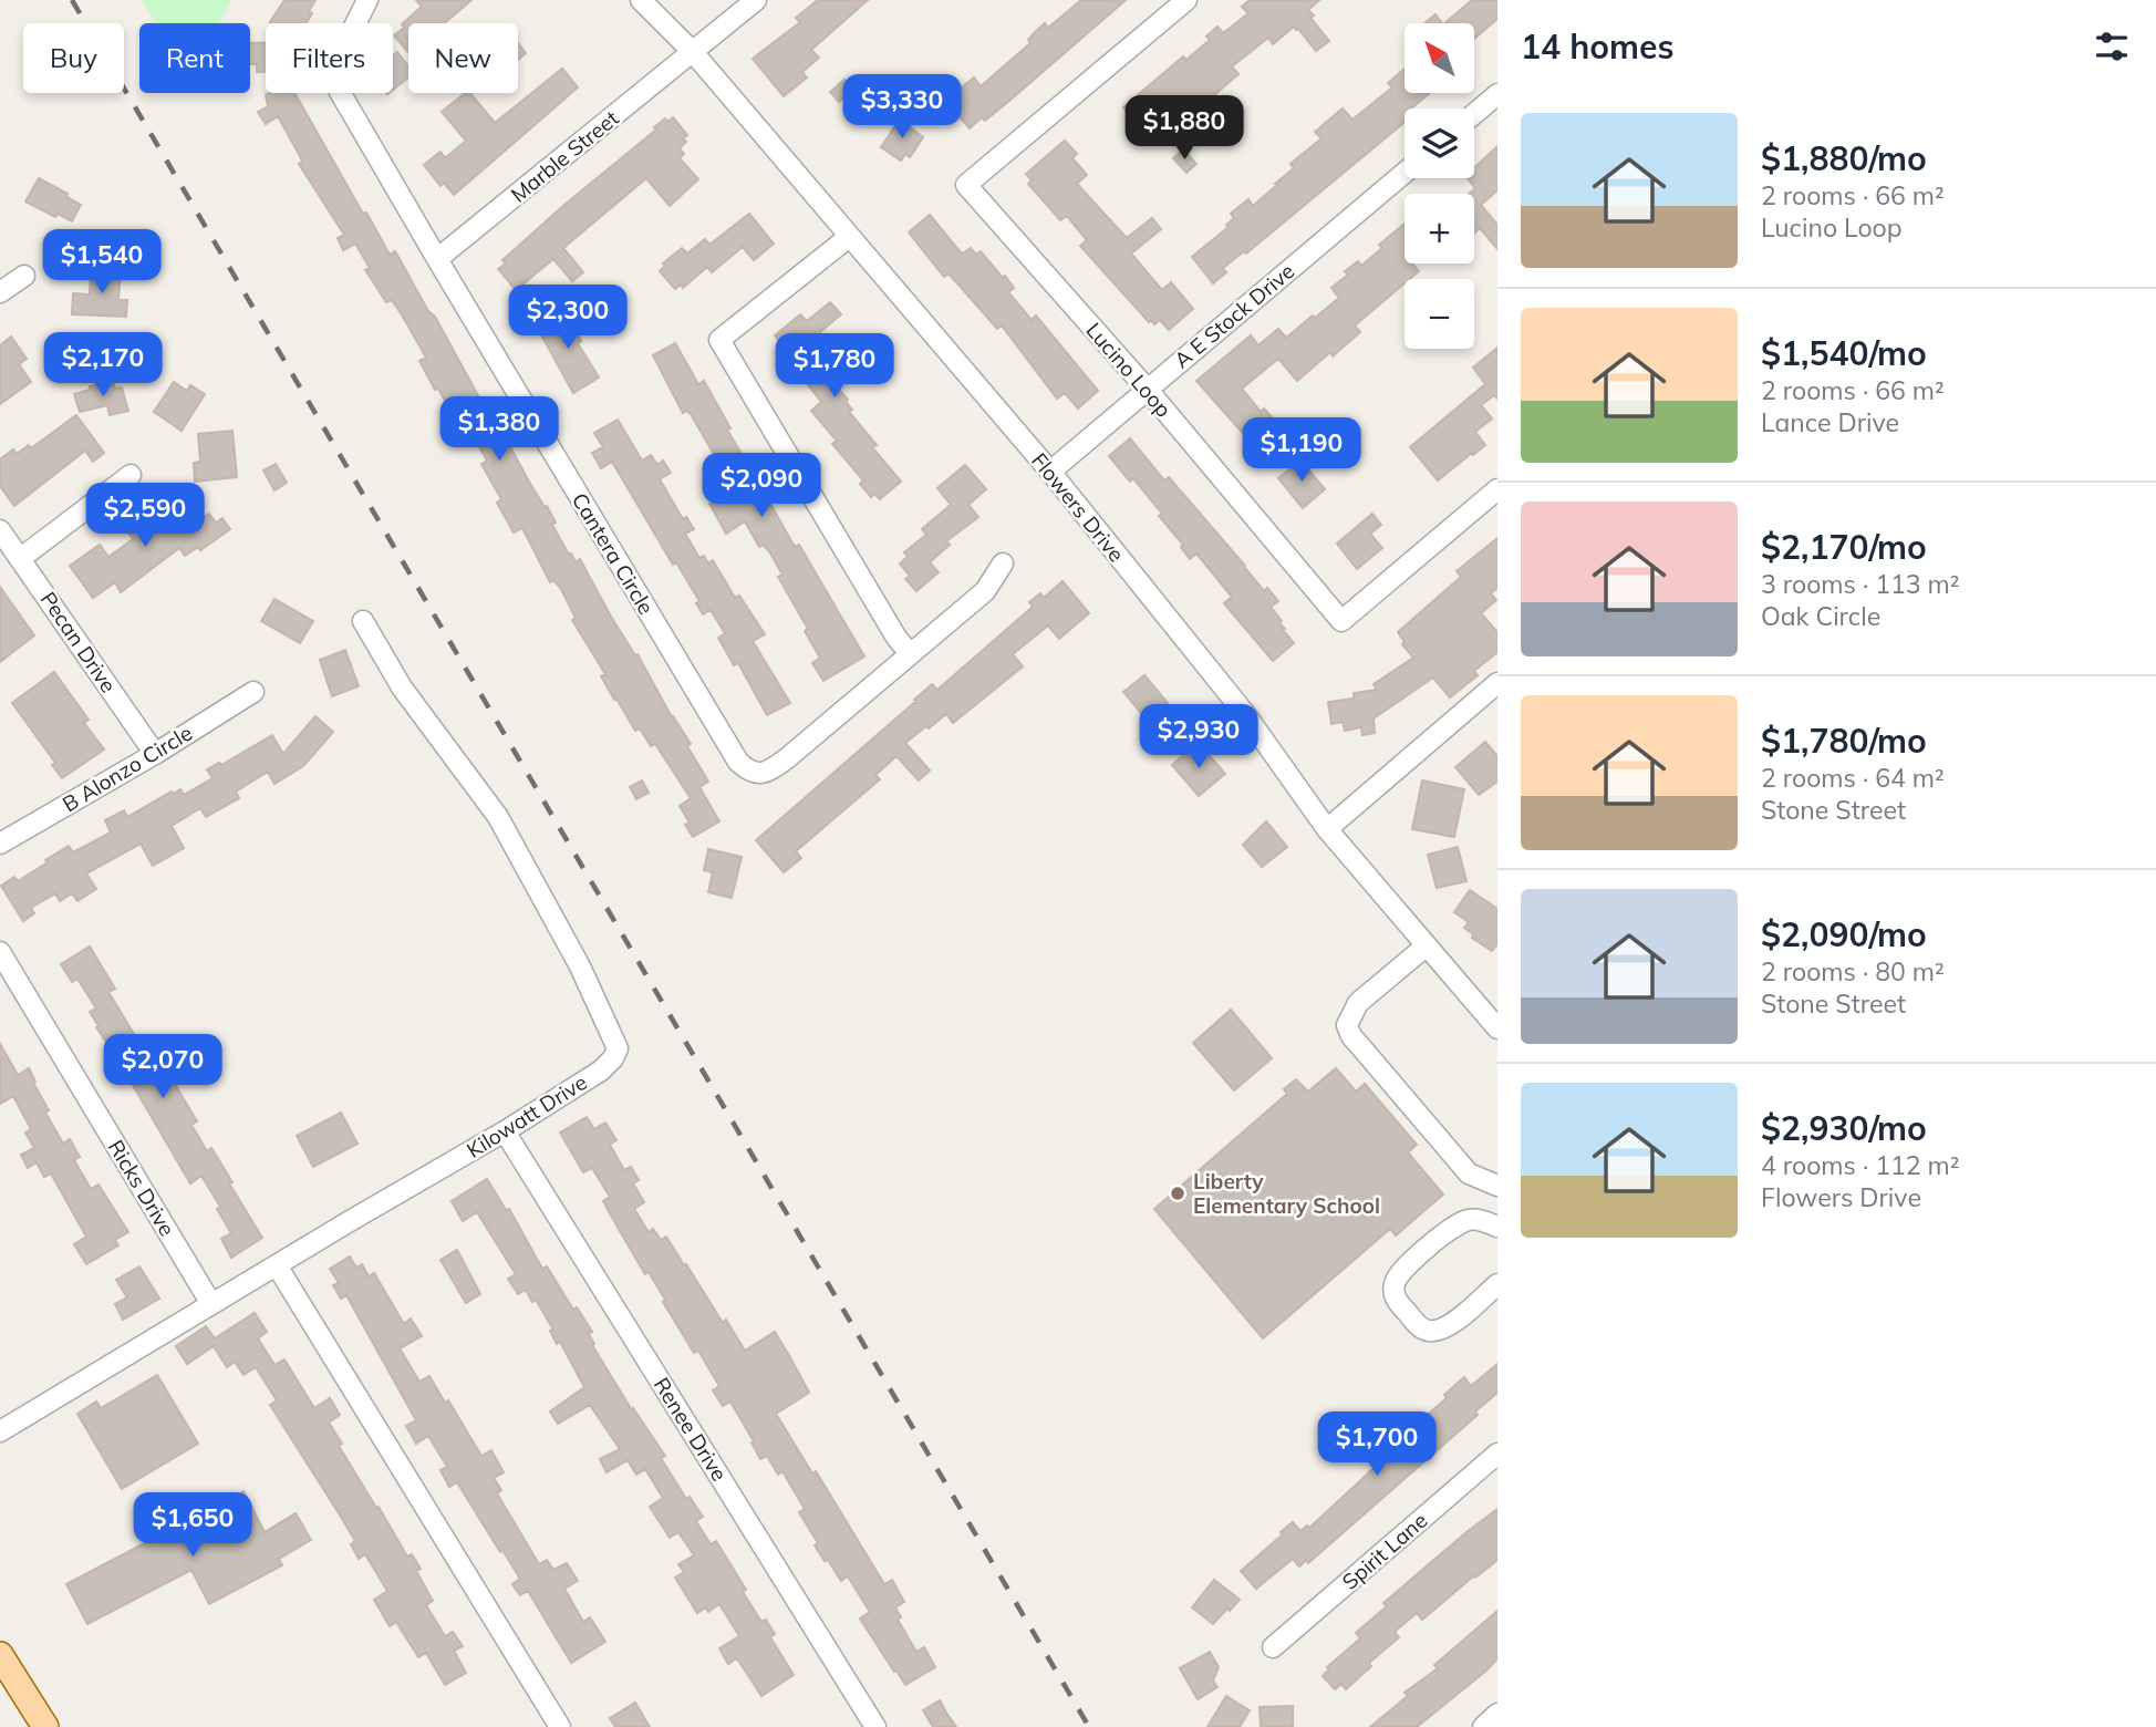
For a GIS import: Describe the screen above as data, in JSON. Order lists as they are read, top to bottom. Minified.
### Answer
{"streets":{"street":["Marble Street","A E Stock Drive","Lucino Loop","Flowers Drive","Cantera Circle","Pecan Drive","B Alonzo Circle","Kilowatt Drive","Ricks Drive","Renee Drive","Spirit Lane"]},"crossings":[["Marble Street","Flowers Drive"],["Marble Street","Cantera Circle"],["A E Stock Drive","Lucino Loop"],["A E Stock Drive","Flowers Drive"],["Pecan Drive","B Alonzo Circle"],["Kilowatt Drive","Ricks Drive"],["Kilowatt Drive","Renee Drive"]],"places":["Liberty Elementary School"],"north":"top left","page":{"heading":"14 homes","map_buttons":["+","−"],"chip":["Buy","Rent","Filters","New"],"price":["$3,330","$1,880","$1,540","$2,300","$2,170","$1,780","$1,380","$1,190","$2,090","$2,590","$2,930","$2,070","$1,700","$1,650"],"list":[{"name":"$1,880/mo","note":"2 rooms · 66 m² · Lucino Loop"},{"name":"$1,540/mo","note":"2 rooms · 66 m² · Lance Drive"},{"name":"$2,170/mo","note":"3 rooms · 113 m² · Oak Circle"},{"name":"$1,780/mo","note":"2 rooms · 64 m² · Stone Street"},{"name":"$2,090/mo","note":"2 rooms · 80 m² · Stone Street"},{"name":"$2,930/mo","note":"4 rooms · 112 m² · Flowers Drive"}]}}
